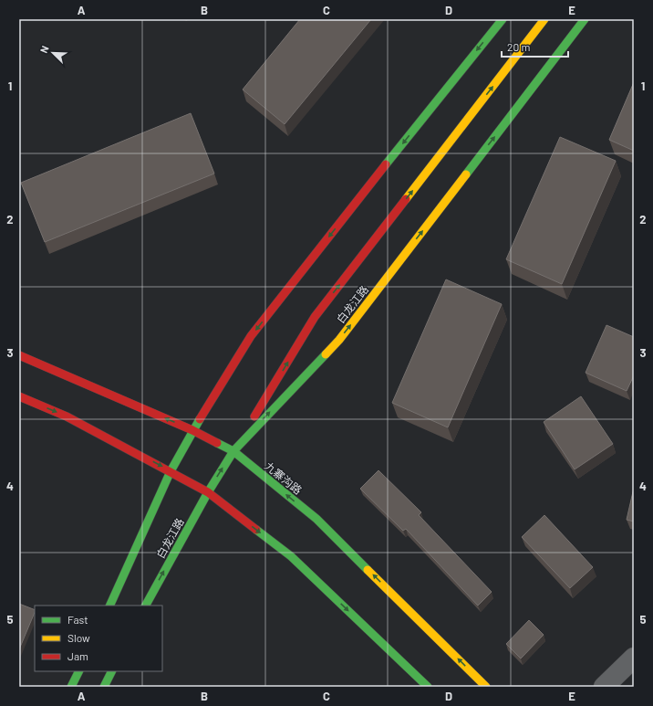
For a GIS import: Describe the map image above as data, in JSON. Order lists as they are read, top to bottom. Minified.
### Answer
{"streets":{"street":["白龙江路","九寨沟路"]},"crossings":[["白龙江路","九寨沟路"]],"legend":["Fast","Slow","Jam"],"scale_bar":"20 m","north":"top left","grid":{"columns":["A","B","C","D","E"],"rows":["1","2","3","4","5"]}}
